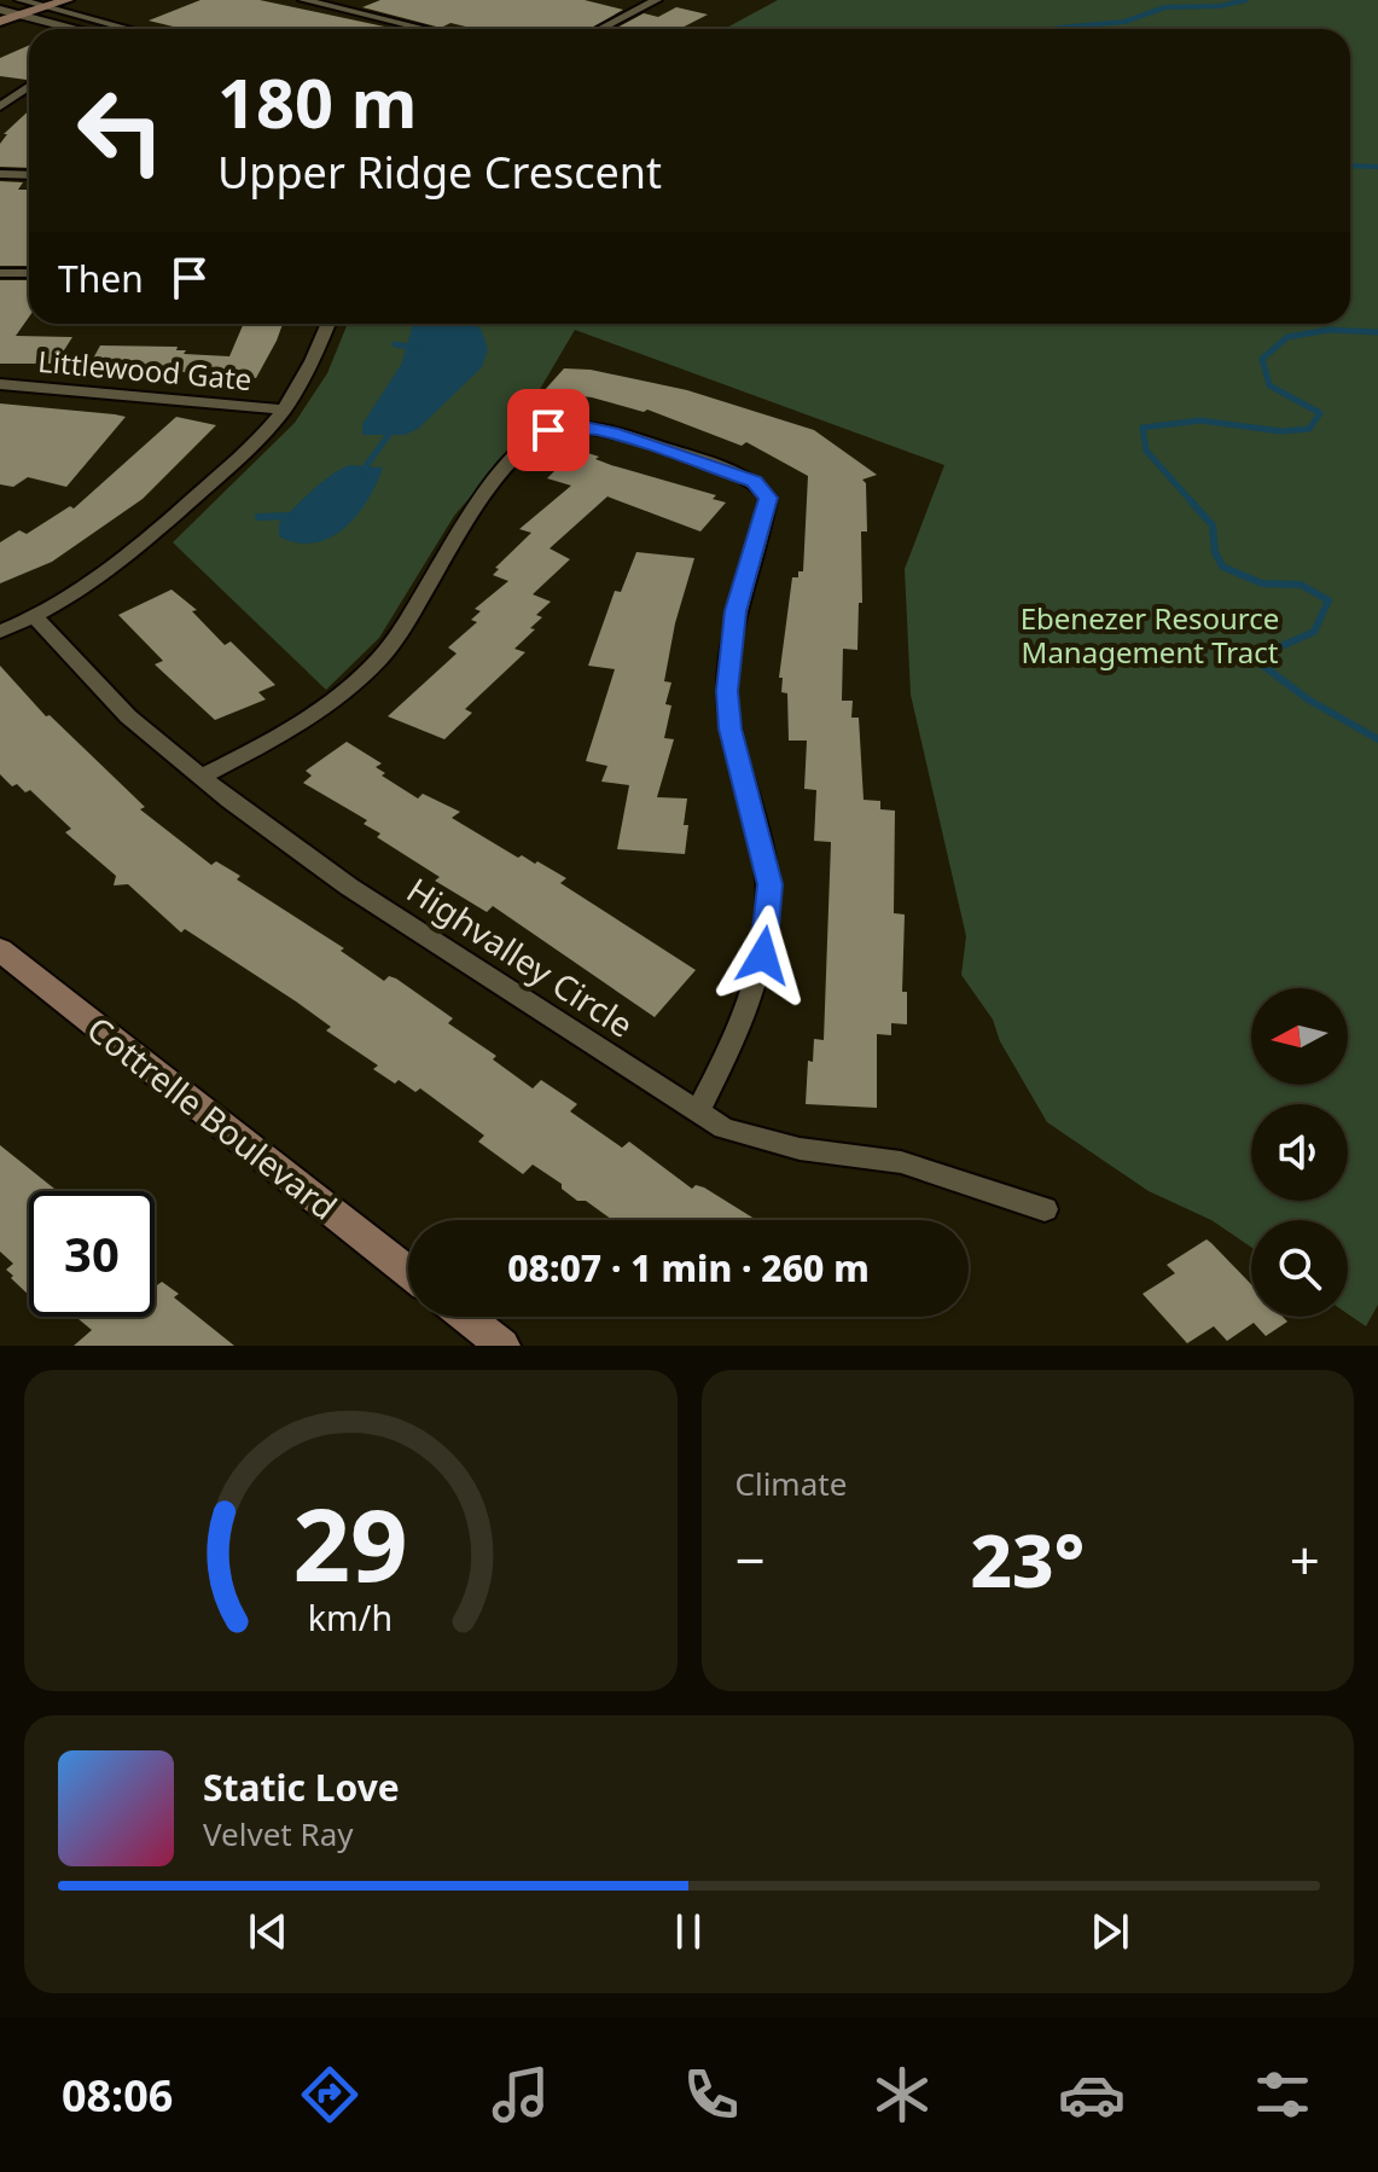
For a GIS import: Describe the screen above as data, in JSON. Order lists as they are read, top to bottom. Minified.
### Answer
{"streets":{"main road":["Cottrelle Boulevard"],"street":["Littlewood Gate","Highvalley Circle"]},"parks":["Ebenezer Resource Management Tract"],"north":"left","page":{"turn":["180 m","Upper Ridge Crescent"],"then":"Then","limit":"30","trip":"08:07 · 1 min · 260 m","tile":"Climate","heat":["−","23°","+"],"song":["Static Love","Velvet Ray"],"tabs":"08:06","gauge":["29","km/h"]}}
